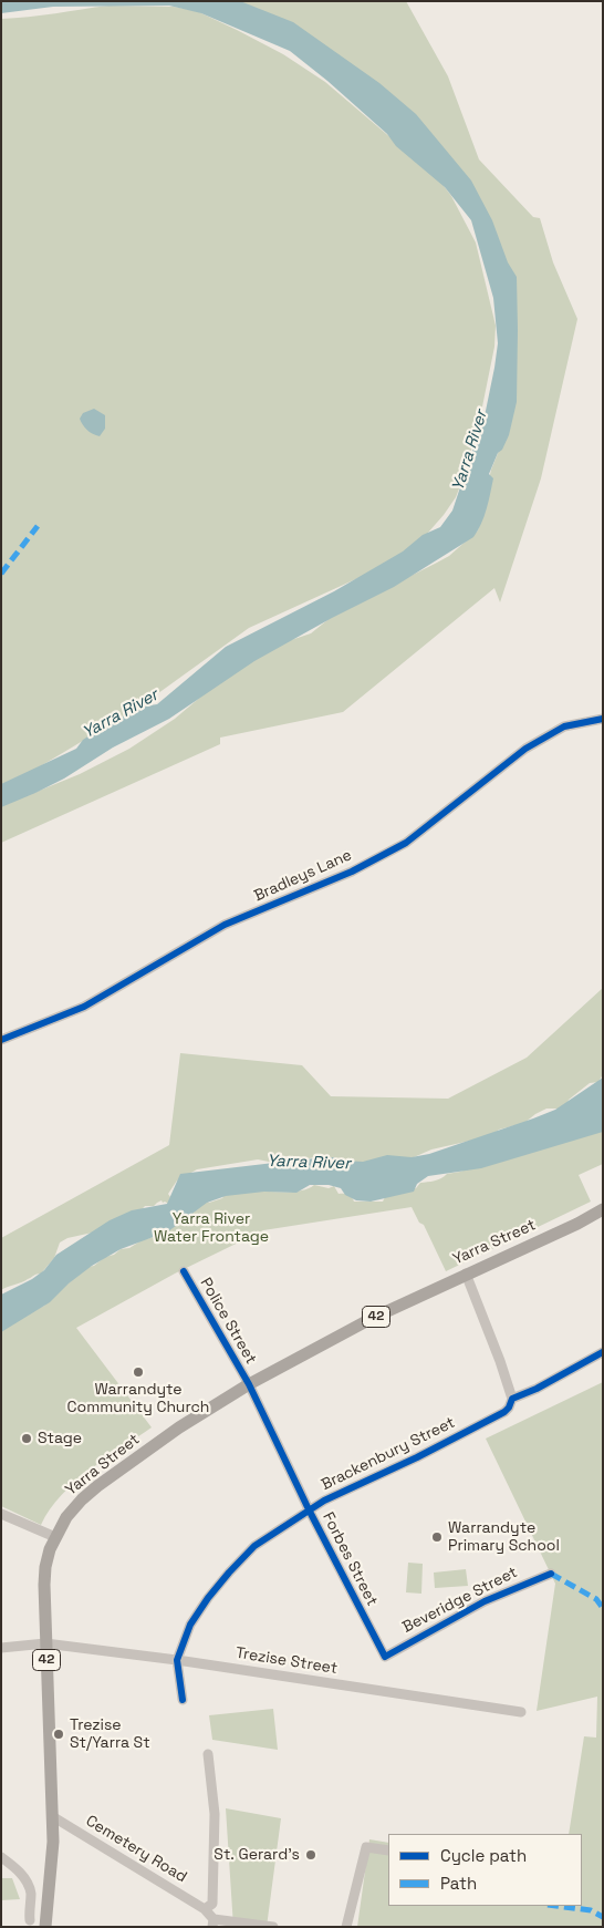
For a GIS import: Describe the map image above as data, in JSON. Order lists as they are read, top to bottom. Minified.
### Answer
{"streets":{"main road":["Yarra Street","42"],"street":["Bradleys Lane","Police Street","Brackenbury Street","Forbes Street","Beveridge Street","Trezise Street","Cemetery Road"]},"crossings":[["Yarra Street","Police Street"],["Yarra Street","Forbes Street"],["Yarra Street","Trezise Street"],["Yarra Street","Cemetery Road"],["Police Street","Forbes Street"],["Brackenbury Street","Forbes Street"],["Brackenbury Street","Trezise Street"],["Forbes Street","Beveridge Street"]],"water":["Yarra River"],"parks":["Yarra River Water Frontage"],"places":["Warrandyte Community Church","Stage","Warrandyte Primary School","Trezise St/Yarra St","St. Gerard's"],"legend":["Cycle path","Path"]}
